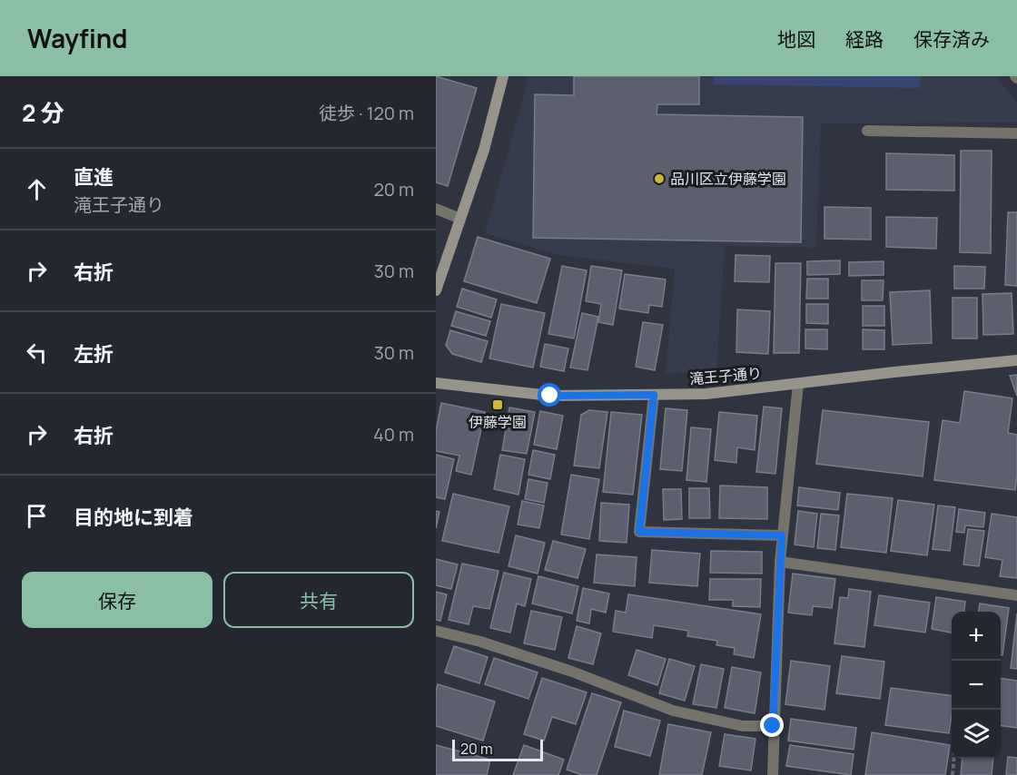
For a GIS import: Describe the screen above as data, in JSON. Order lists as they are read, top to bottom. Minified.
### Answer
{"streets":{"street":["滝王子通り"]},"places":{"other":["品川区立伊藤学園"],"transit":["伊藤学園"]},"scale_bar":"20 m","page":{"header":"Wayfind","nav":["地図","経路","保存済み"],"heading":["2 分","徒歩 · 120 m"],"list":[["直進","滝王子通り","20 m"],["右折","30 m"],["左折","30 m"],["右折","40 m"],"目的地に到着"],"buttons":["保存","共有"],"map_buttons":["+","−"],"scale":"20 m"}}
